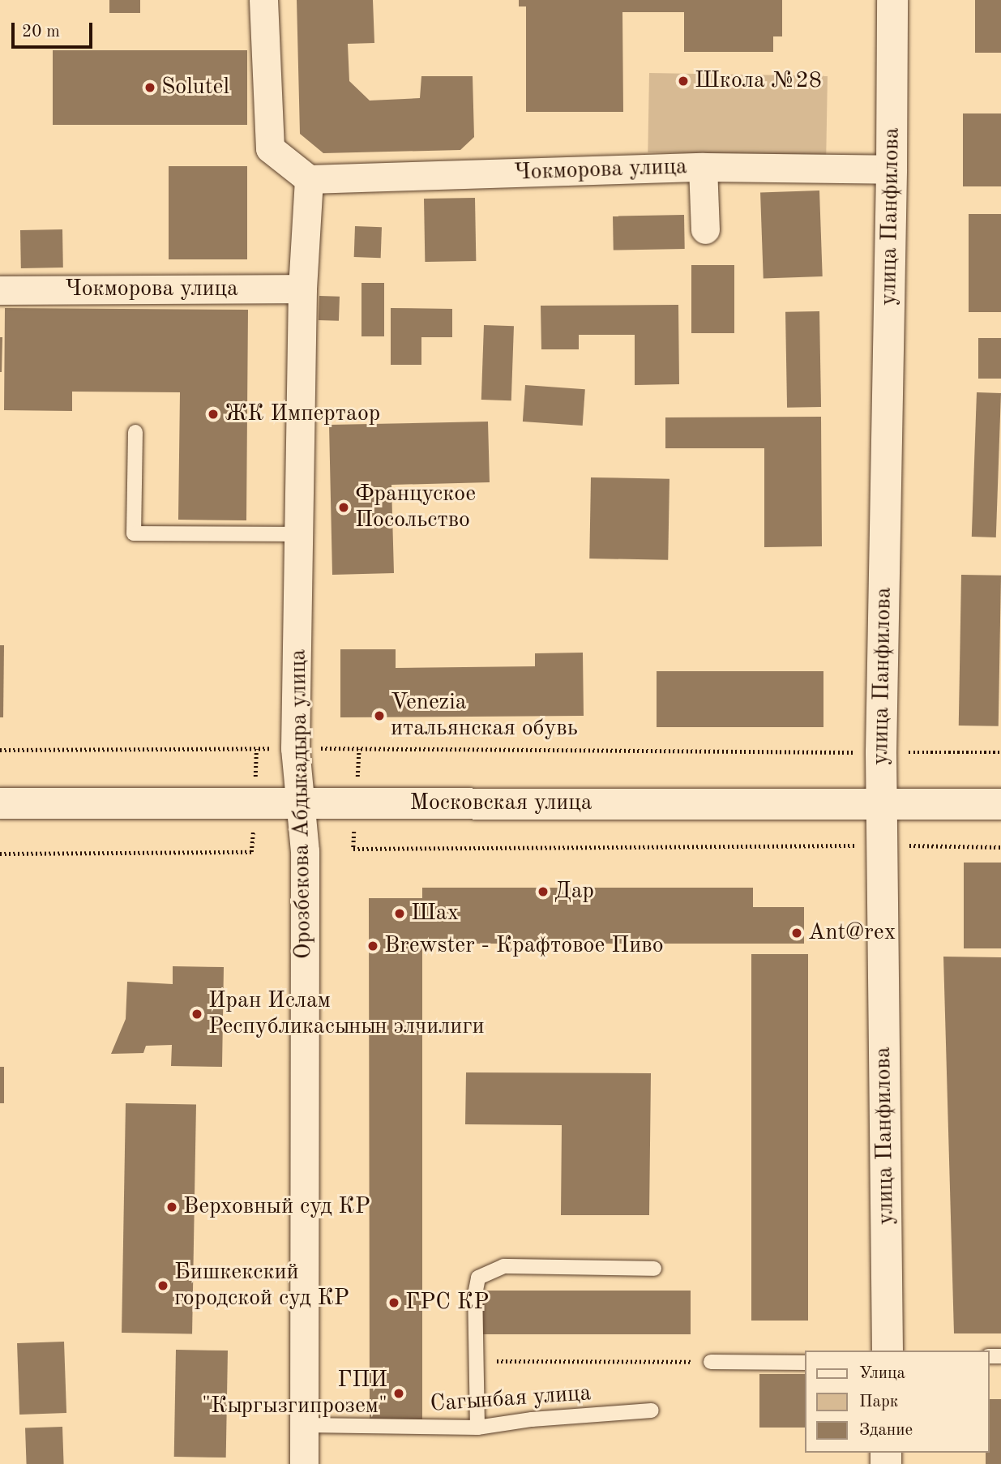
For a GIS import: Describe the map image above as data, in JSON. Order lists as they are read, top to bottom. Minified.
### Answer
{"streets":{"street":["Чокморова улица","улица Панфилова","Московская улица","Орозбекова Абдыкадыра улица"],"lane":["Сагынбая улица"]},"crossings":[["Чокморова улица","улица Панфилова"],["Чокморова улица","Орозбекова Абдыкадыра улица"],["улица Панфилова","Московская улица"],["Московская улица","Орозбекова Абдыкадыра улица"],["Орозбекова Абдыкадыра улица","Сагынбая улица"]],"places":["Школа №28","Solutel","ЖК Импертаор","Француское Посольство","Venezia итальянская обувь","Дар","Шах","Ant@rex","Brewster - Крафтовое Пиво","Иран Ислам Республикасынын элчилиги","Верховный суд КР","Бишкекский городской суд КР","ГРС КР","ГПИ \"Кыргызгипрозем\""],"legend":["Улица","Парк","Здание"],"scale_bar":"20 m"}
